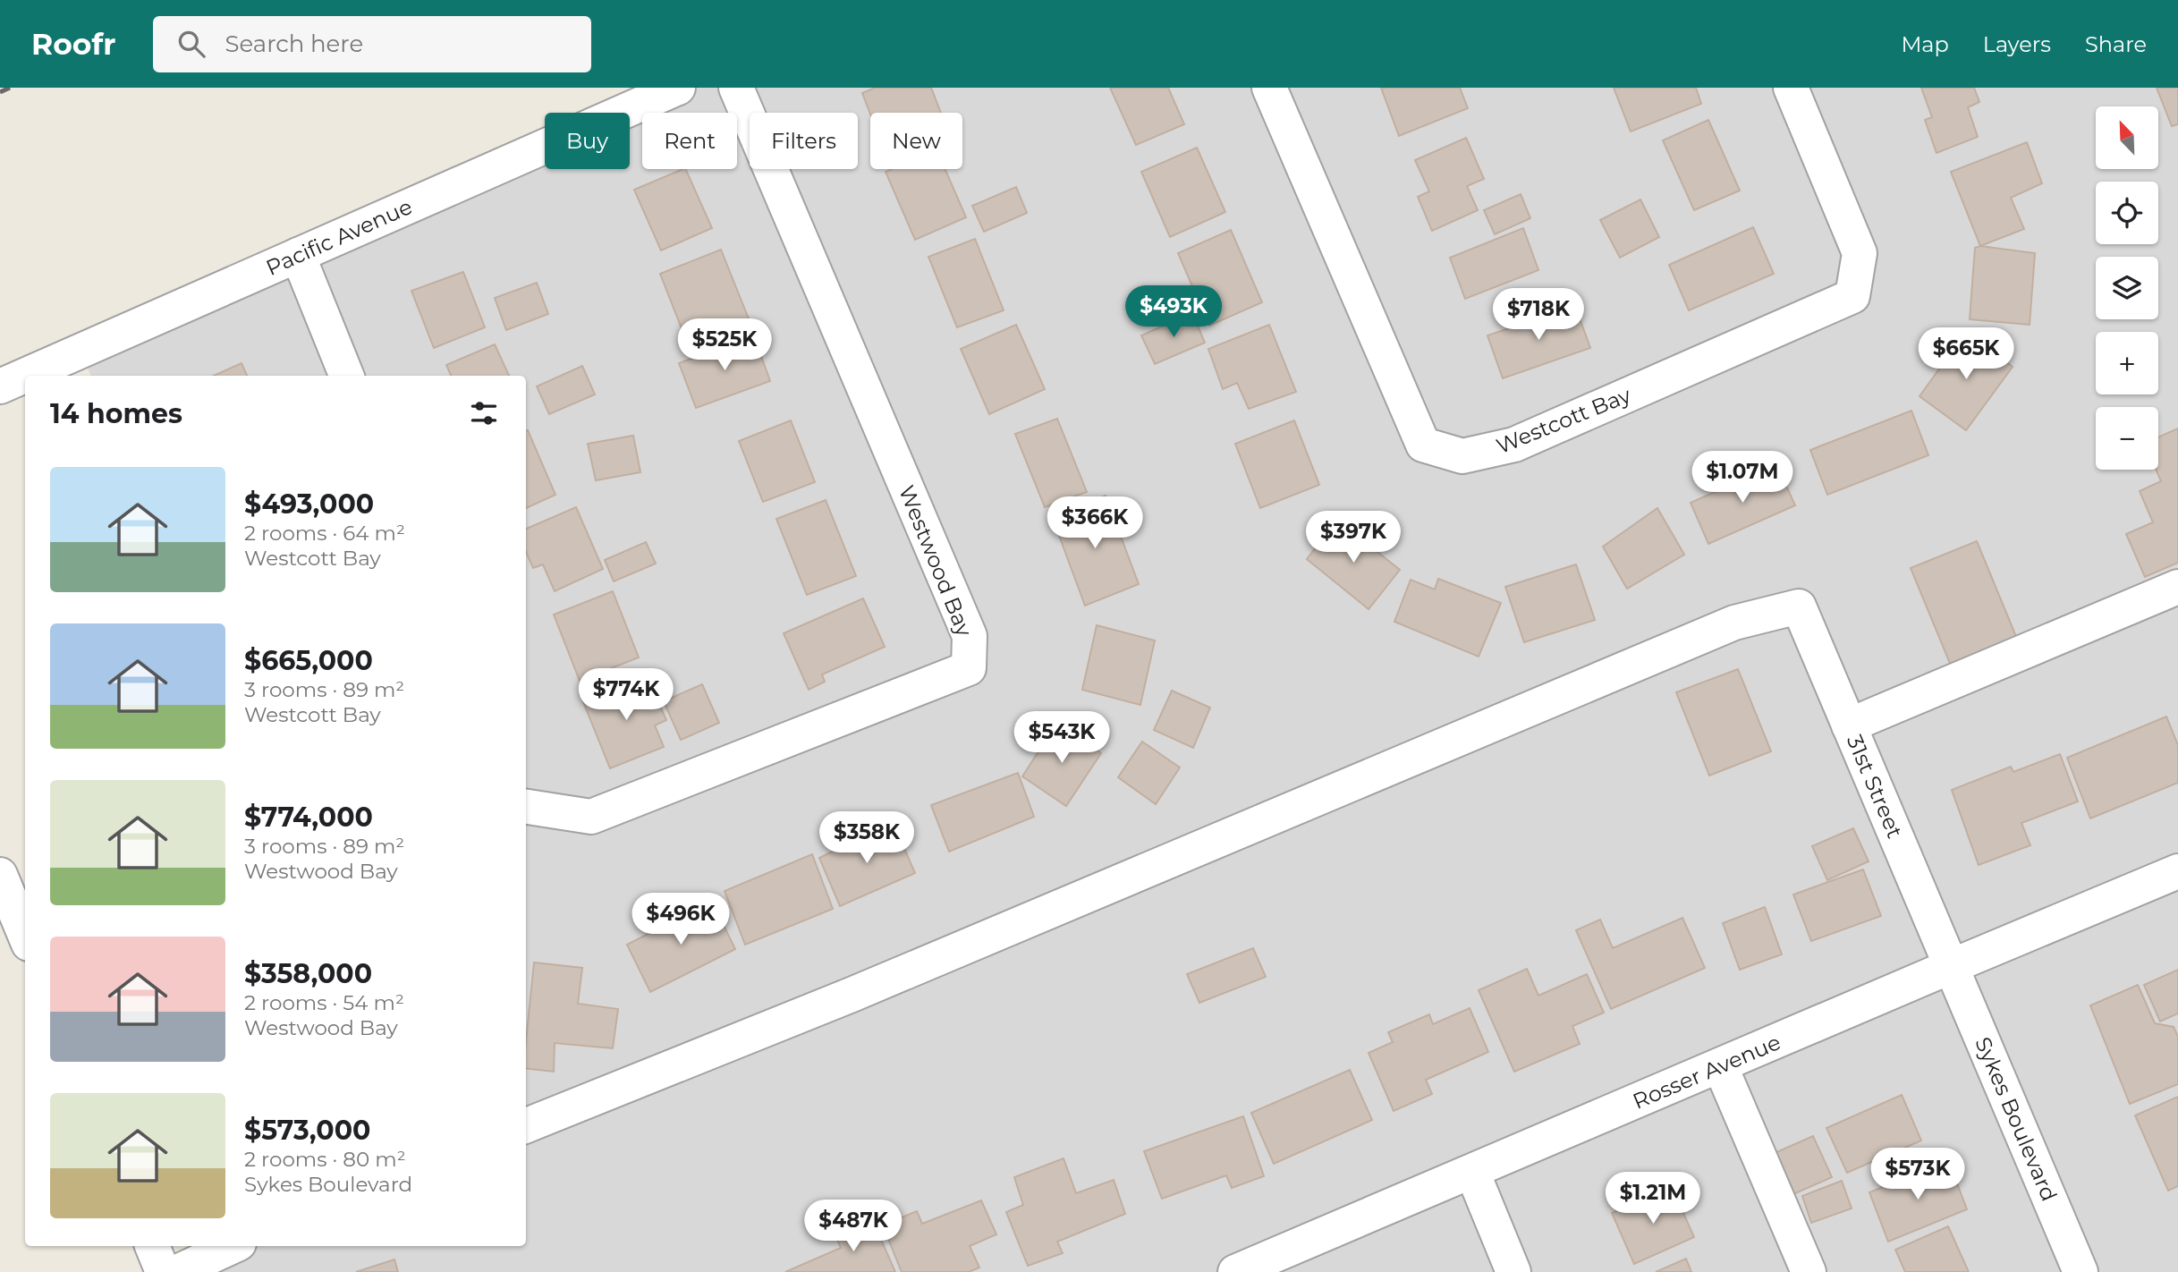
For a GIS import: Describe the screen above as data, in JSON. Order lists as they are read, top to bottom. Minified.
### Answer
{"streets":{"street":["Pacific Avenue","Westcott Bay","Westwood Bay","31st Street","Rosser Avenue","Sykes Boulevard"]},"crossings":[["31st Street","Rosser Avenue"],["31st Street","Sykes Boulevard"],["Rosser Avenue","Sykes Boulevard"]],"north":"top left","page":{"header":"Roofr","search":"Search here","nav":["Map","Layers","Share"],"map_buttons":["+","−"],"chip":["Buy","Rent","Filters","New"],"price":["$493K","$718K","$525K","$665K","$1.07M","$366K","$397K","$774K","$543K","$358K","$496K","$573K","$1.21M","$487K"],"heading":"14 homes","list":[{"name":"$493,000","note":"2 rooms · 64 m² · Westcott Bay"},{"name":"$665,000","note":"3 rooms · 89 m² · Westcott Bay"},{"name":"$774,000","note":"3 rooms · 89 m² · Westwood Bay"},{"name":"$358,000","note":"2 rooms · 54 m² · Westwood Bay"},{"name":"$573,000","note":"2 rooms · 80 m² · Sykes Boulevard"}]}}
